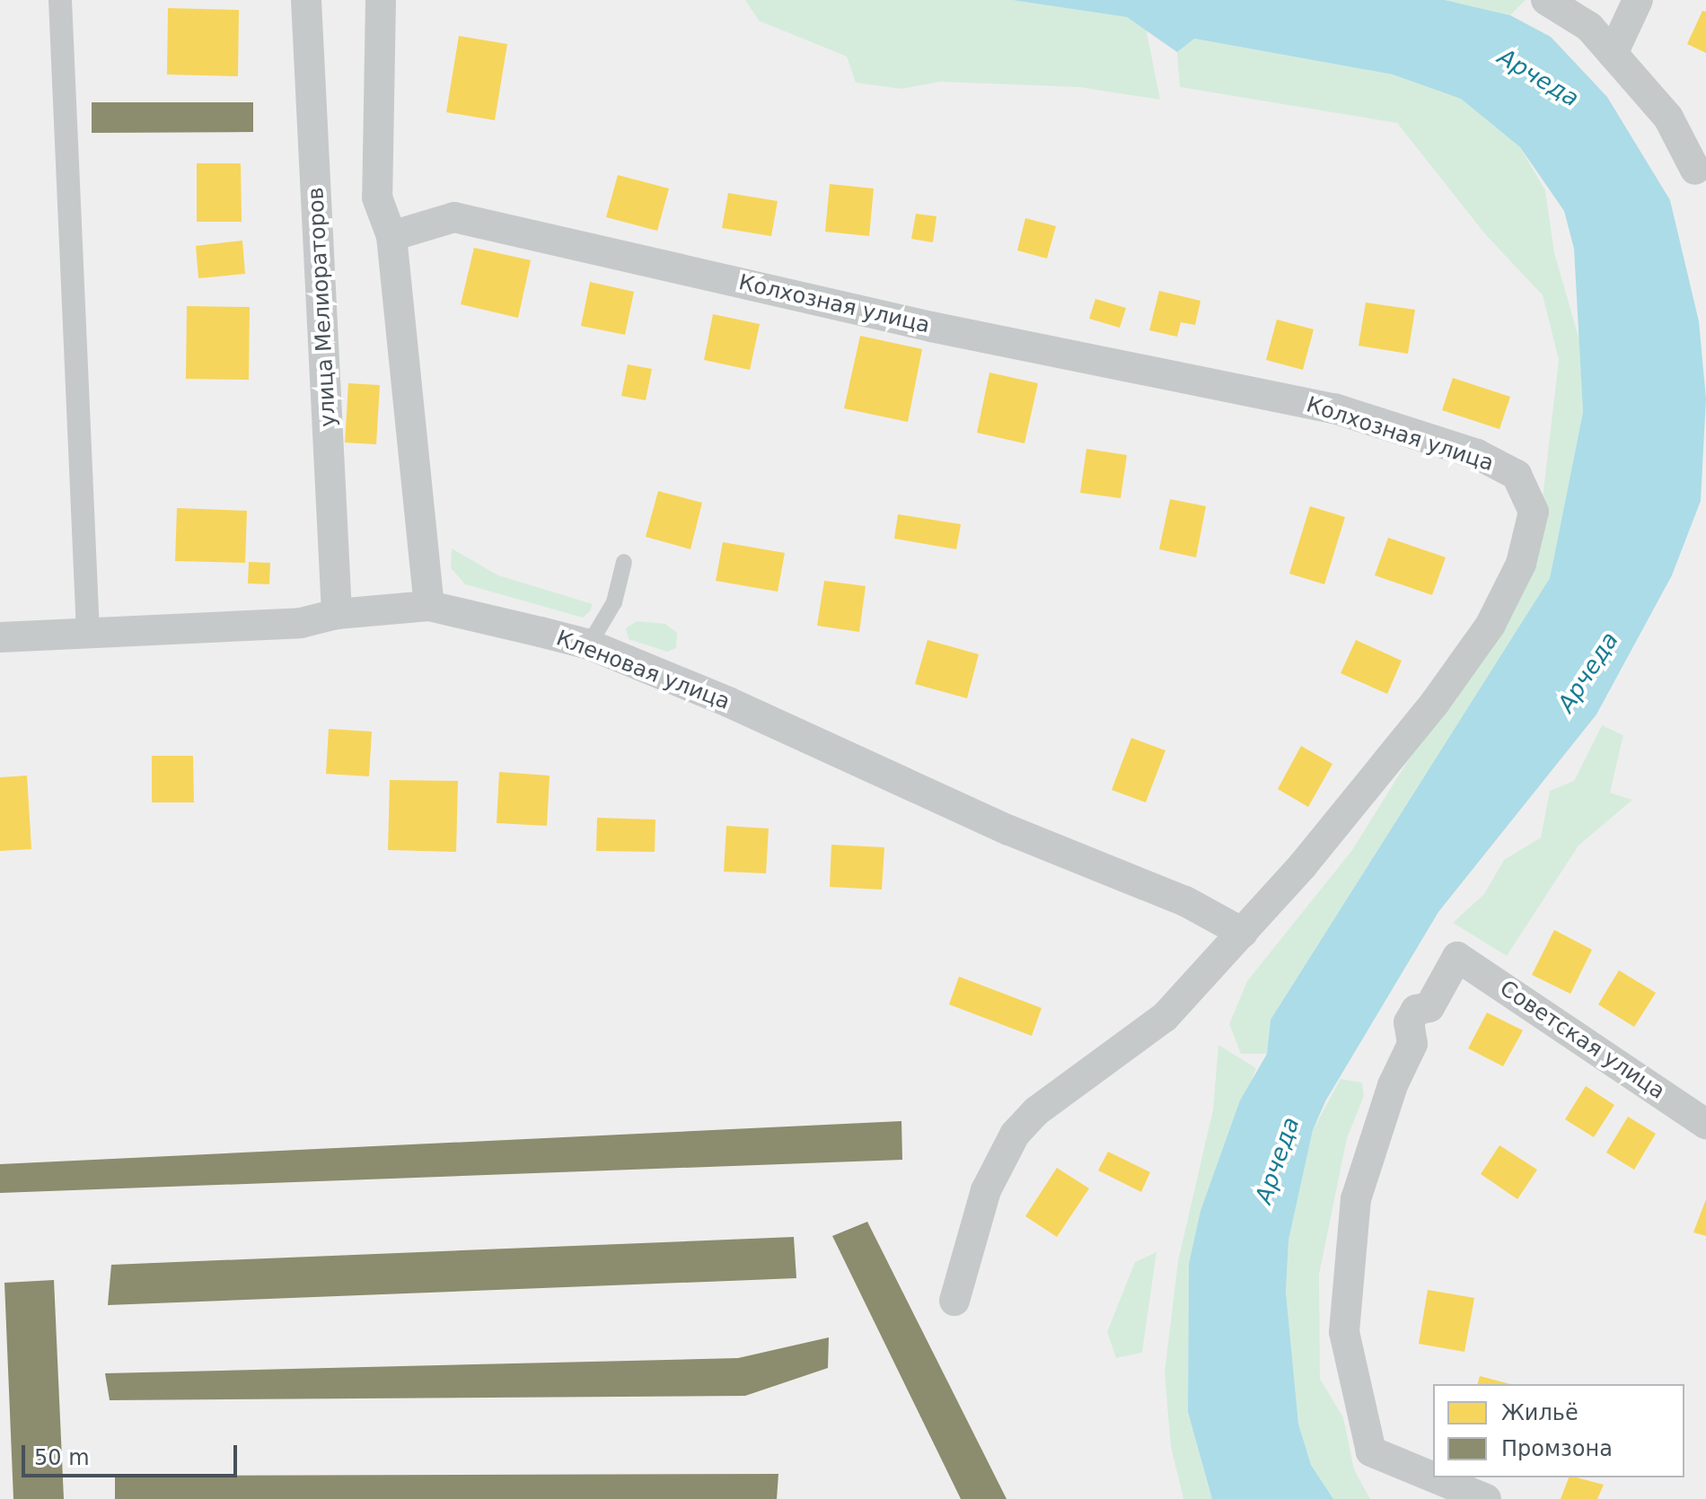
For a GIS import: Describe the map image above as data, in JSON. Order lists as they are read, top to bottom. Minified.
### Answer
{"streets":{"street":["Колхозная улица","улица Мелиораторов","Кленовая улица","Советская улица"]},"crossings":[["Колхозная улица","Кленовая улица"],["улица Мелиораторов","Кленовая улица"]],"water":["Арчеда"],"legend":["Жильё","Промзона"],"scale_bar":"50 m"}
